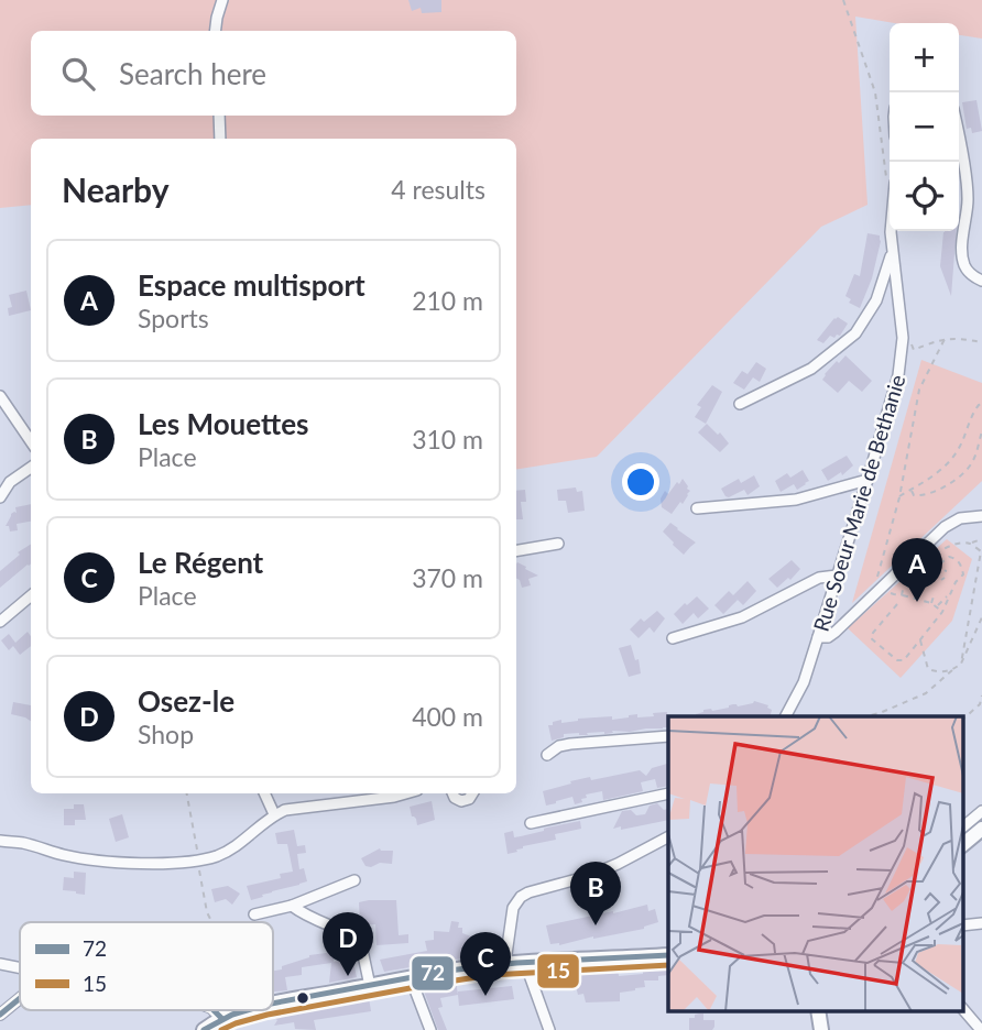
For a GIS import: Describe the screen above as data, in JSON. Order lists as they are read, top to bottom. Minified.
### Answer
{"streets":{"street":["Rue Soeur Marie de Bethanie"]},"lines":["transit line 72","transit line 15"],"legend":["72","15"],"page":{"map_buttons":["+","−"],"search":"Search here","heading":["Nearby","4 results"],"list":[{"mark":"A","name":"Espace multisport","note":"Sports","value":"210 m"},{"mark":"B","name":"Les Mouettes","note":"Place","value":"310 m"},{"mark":"C","name":"Le Régent","note":"Place","value":"370 m"},{"mark":"D","name":"Osez-le","note":"Shop","value":"400 m"}],"pins":["A","B","D","C"]}}
